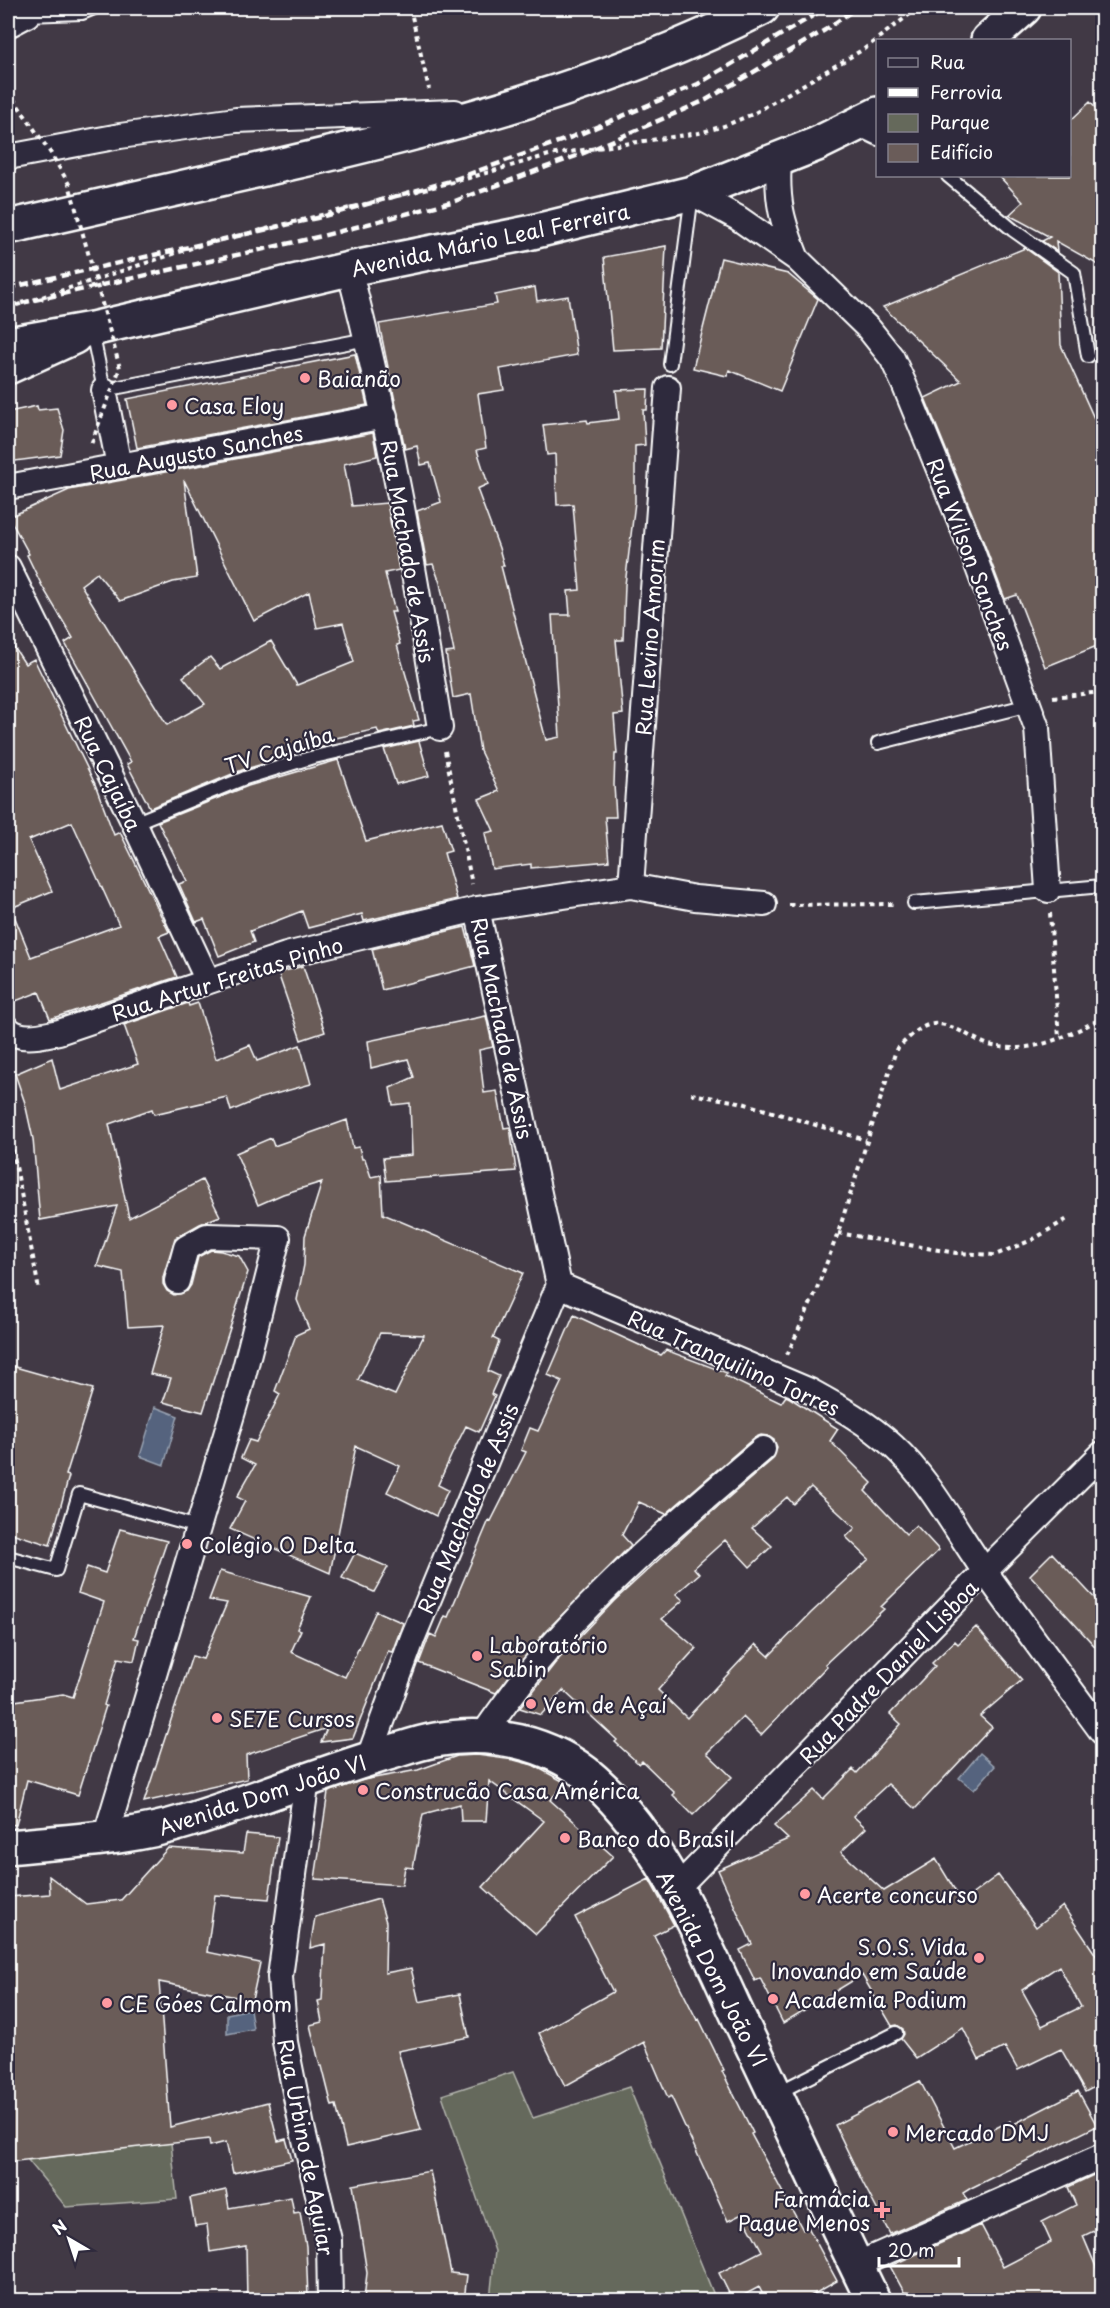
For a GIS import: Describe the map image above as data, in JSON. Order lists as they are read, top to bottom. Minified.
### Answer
{"streets":{"main road":["Avenida Mário Leal Ferreira","Avenida Dom João VI"],"street":["Rua Augusto Sanches","Rua Machado de Assis","Rua Wilson Sanches","Rua Levino Amorim","Rua Cajaíba","Rua Artur Freitas Pinho","Rua Tranquilino Torres","Rua Padre Daniel Lisboa","Rua Urbino de Aguiar"],"lane":["TV Cajaíba"]},"crossings":[["Avenida Mário Leal Ferreira","Rua Machado de Assis"],["Avenida Mário Leal Ferreira","Rua Wilson Sanches"],["Rua Augusto Sanches","Rua Machado de Assis"],["Rua Machado de Assis","TV Cajaíba"],["Rua Machado de Assis","Rua Artur Freitas Pinho"],["Rua Machado de Assis","Rua Tranquilino Torres"],["Rua Machado de Assis","Avenida Dom João VI"],["TV Cajaíba","Rua Cajaíba"],["Rua Cajaíba","Rua Artur Freitas Pinho"],["Rua Tranquilino Torres","Rua Padre Daniel Lisboa"],["Rua Padre Daniel Lisboa","Avenida Dom João VI"],["Avenida Dom João VI","Rua Urbino de Aguiar"]],"places":{"other":["Baianão","Casa Eloy","Colégio O Delta","Laboratório Sabin","Vem de Açaí","SE7E Cursos","Construcão Casa América","Banco do Brasil","Acerte concurso","S.O.S. Vida Inovando em Saúde","Academia Podium","CE Góes Calmom","Mercado DMJ"],"health":["Farmácia Pague Menos"]},"legend":["Rua","Ferrovia","Parque","Edifício"],"scale_bar":"20 m","north":"top left"}
